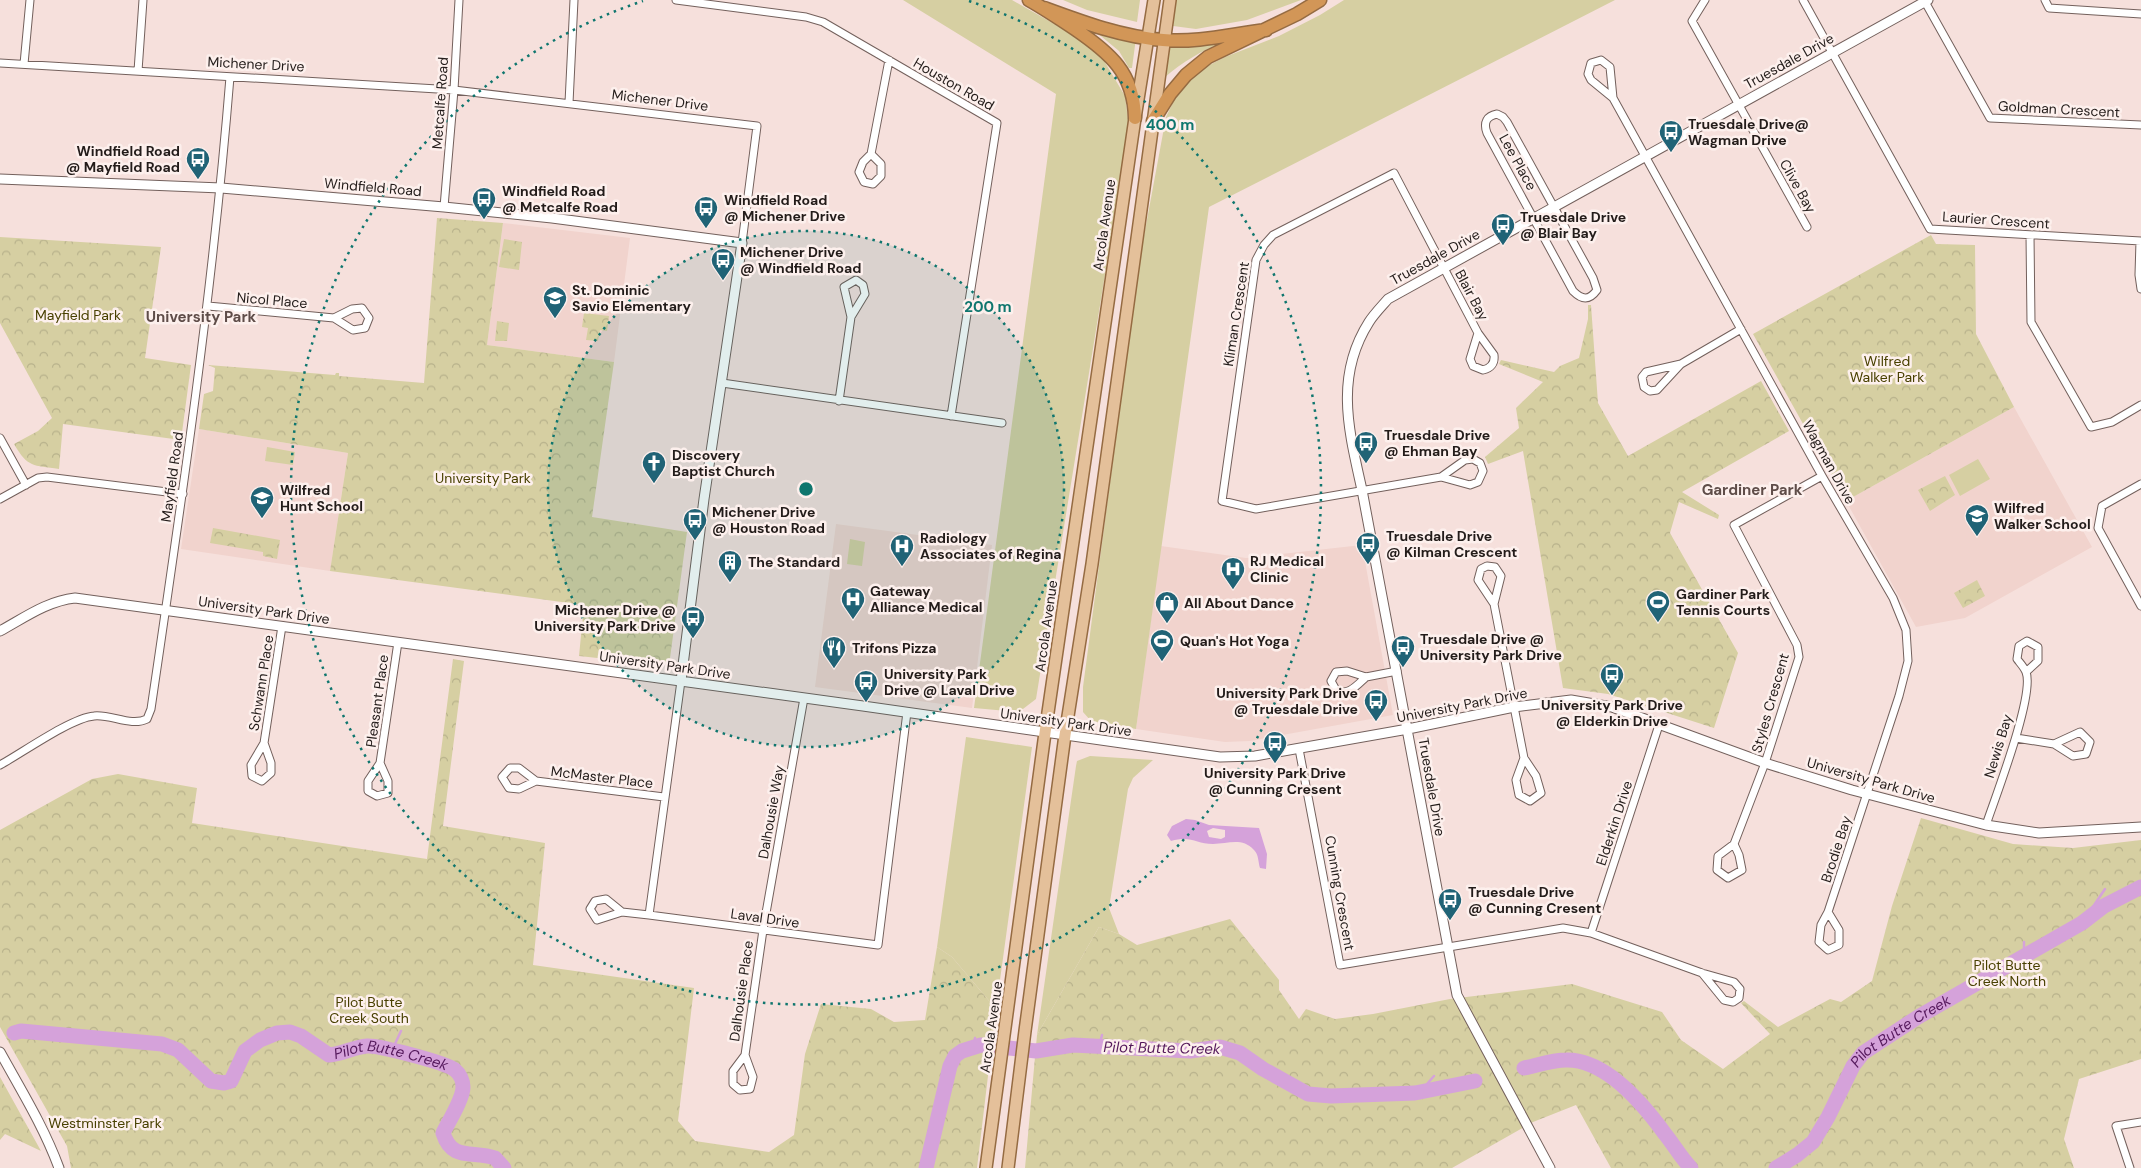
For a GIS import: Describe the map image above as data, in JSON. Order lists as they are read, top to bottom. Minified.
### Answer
{"streets":{"main road":["Arcola Avenue"],"street":["Truesdale Drive","Michener Drive","Houston Road","Metcalfe Road","Goldman Crescent","Lee Place","Clive Bay","Windfield Road","Laurier Crescent","Blair Bay","Nicol Place","Kliman Crescent","Wagman Drive","Mayfield Road","University Park Drive","Schwann Place","Pleasant Place","Styles Crescent","Newis Bay","McMaster Place","Dalhousie Way","Elderkin Drive","Brodie Bay","Cunning Crescent","Laval Drive","Dalhousie Place"]},"crossings":[["Truesdale Drive","Goldman Crescent"],["Truesdale Drive","Lee Place"],["Truesdale Drive","Clive Bay"],["Truesdale Drive","Laurier Crescent"],["Truesdale Drive","Blair Bay"],["Truesdale Drive","Kliman Crescent"],["Truesdale Drive","Wagman Drive"],["Truesdale Drive","University Park Drive"],["Truesdale Drive","Cunning Crescent"],["Michener Drive","Metcalfe Road"],["Michener Drive","Windfield Road"],["Michener Drive","Mayfield Road"],["Michener Drive","University Park Drive"],["Metcalfe Road","Windfield Road"],["Windfield Road","Mayfield Road"],["Arcola Avenue","University Park Drive"],["Blair Bay","Kliman Crescent"],["Nicol Place","Mayfield Road"],["Wagman Drive","University Park Drive"],["Wagman Drive","Styles Crescent"],["Wagman Drive","Brodie Bay"],["Mayfield Road","University Park Drive"],["University Park Drive","Schwann Place"],["University Park Drive","Pleasant Place"],["University Park Drive","Styles Crescent"],["University Park Drive","Newis Bay"],["University Park Drive","Dalhousie Way"],["University Park Drive","Elderkin Drive"],["University Park Drive","Brodie Bay"],["University Park Drive","Cunning Crescent"],["University Park Drive","Laval Drive"],["Dalhousie Way","Laval Drive"],["Dalhousie Way","Dalhousie Place"],["Laval Drive","Dalhousie Place"]],"districts":["University Park","Gardiner Park"],"water":["Pilot Butte Creek"],"parks":["Mayfield Park","Wilfred Walker Park","University Park","Pilot Butte Creek North","Pilot Butte Creek South","Westminster Park"],"places":{"bus stop":["Truesdale Drive@ Wagman Drive","Windfield Road @ Mayfield Road","Windfield Road @ Metcalfe Road","Windfield Road @ Michener Drive","Truesdale Drive @ Blair Bay","Michener Drive @ Windfield Road","Truesdale Drive @ Ehman Bay","Michener Drive @ Houston Road","Truesdale Drive @ Kilman Crescent","Michener Drive @ University Park Drive","Truesdale Drive @ University Park Drive","University Park Drive @ Elderkin Drive","University Park Drive @ Laval Drive","University Park Drive @ Truesdale Drive","University Park Drive @ Cunning Cresent","Truesdale Drive @ Cunning Cresent"],"school or university":["St. Dominic Savio Elementary","Wilfred Hunt School","Wilfred Walker School"],"church":["Discovery Baptist Church"],"hospital":["Radiology Associates of Regina","RJ Medical Clinic","Gateway Alliance Medical"],"building":["The Standard"],"sports":["Gardiner Park Tennis Courts","Quan's Hot Yoga"],"shop":["All About Dance"],"restaurant":["Trifons Pizza"]},"rings":["400 m","200 m"]}
